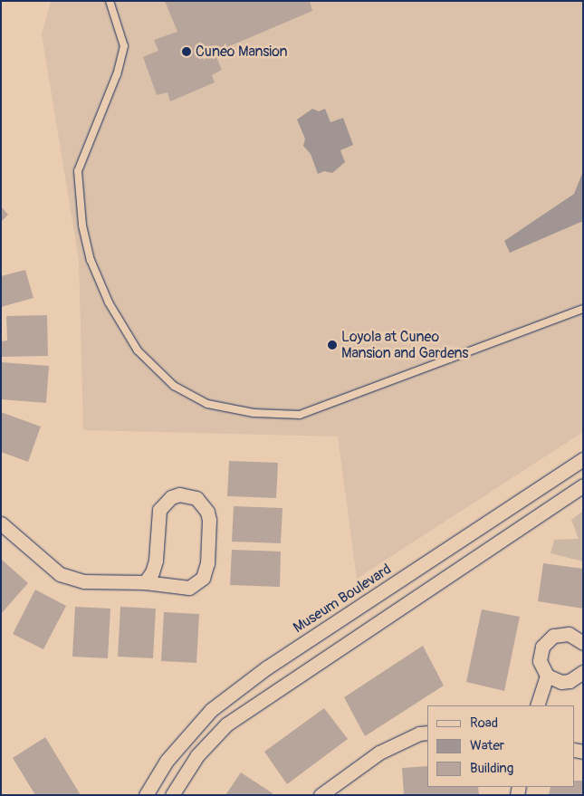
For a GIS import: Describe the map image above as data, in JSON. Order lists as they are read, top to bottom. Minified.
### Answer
{"streets":{"street":["Museum Boulevard"]},"places":["Cuneo Mansion","Loyola at Cuneo Mansion and Gardens"],"legend":["Road","Water","Building"]}
